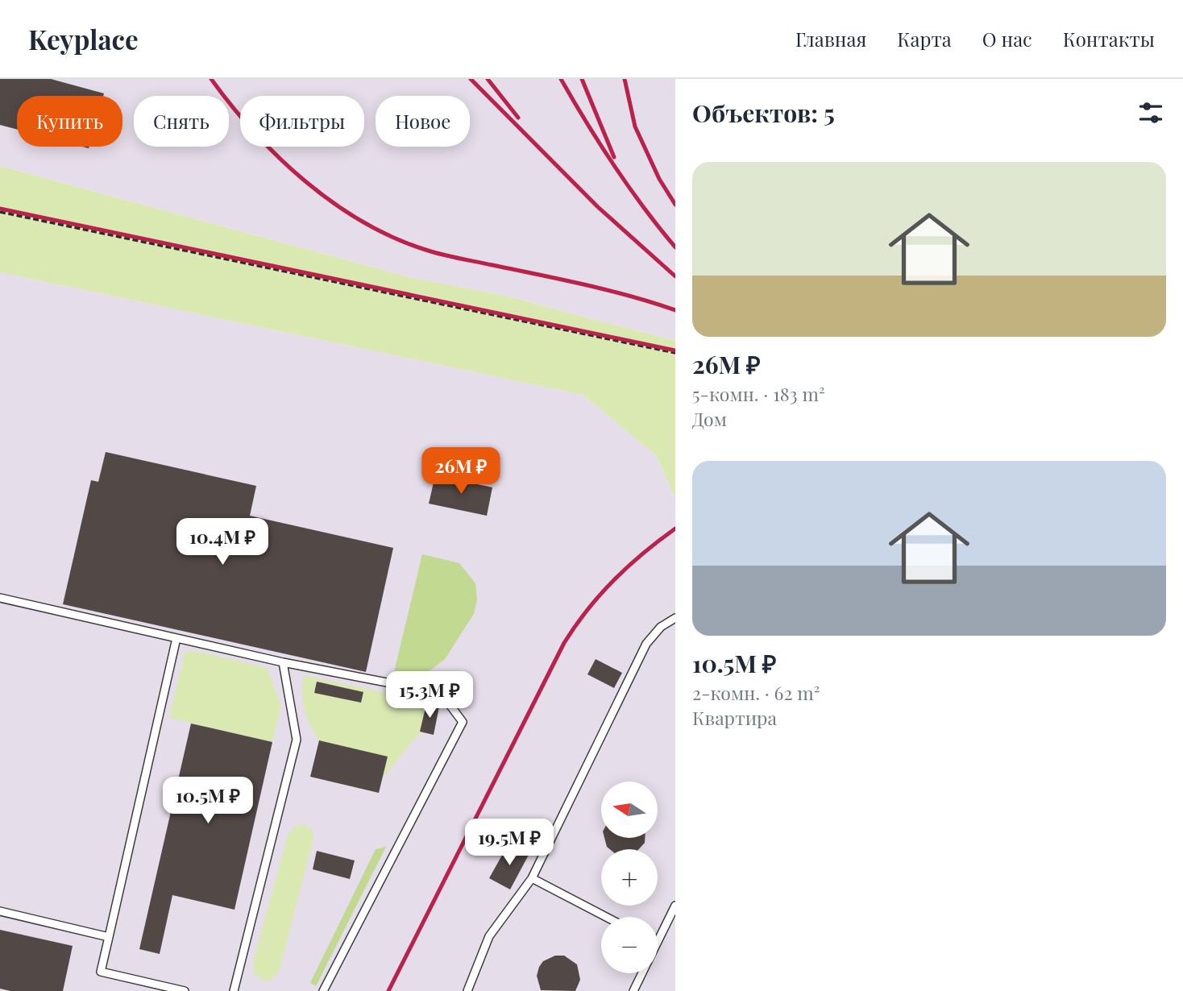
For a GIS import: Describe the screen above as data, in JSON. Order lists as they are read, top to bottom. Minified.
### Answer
{"north":"left","page":{"header":"Keyplace","nav":["Главная","Карта","О нас","Контакты"],"heading":"Объектов: 5","chip":["Купить","Снять","Фильтры","Новое"],"list":[{"name":"26M ₽","note":"5-комн. · 183 m² · Дом"},{"name":"10.5M ₽","note":"2-комн. · 62 m² · Квартира"}],"price":["26M ₽","10.4M ₽","15.3M ₽","10.5M ₽","19.5M ₽"],"map_buttons":["+","−"]}}
